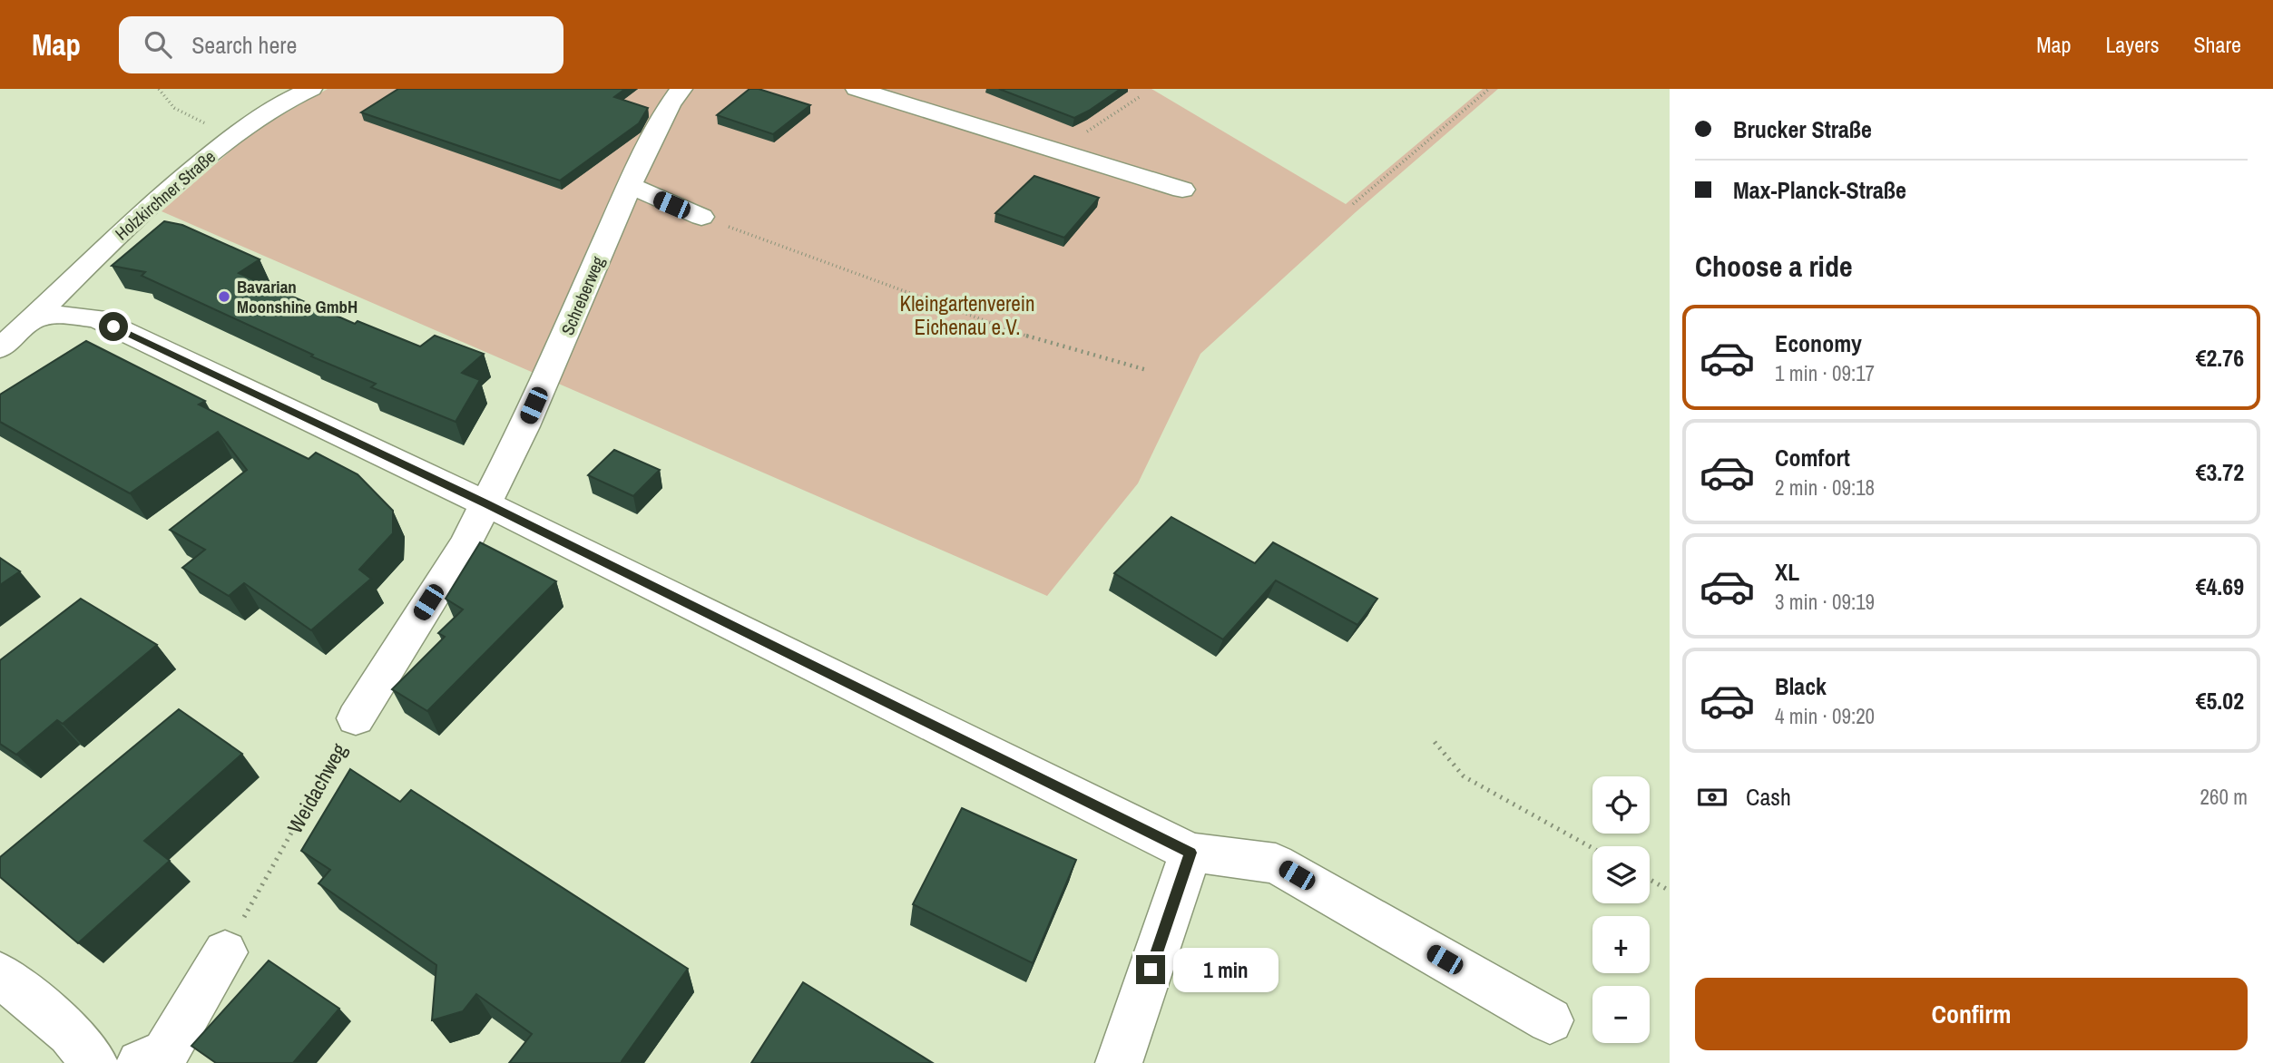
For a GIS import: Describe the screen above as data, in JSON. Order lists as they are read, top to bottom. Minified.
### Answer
{"streets":{"street":["Holzkirchner Straße","Schreberweg","Weidachweg"]},"crossings":[["Schreberweg","Weidachweg"]],"parks":["Kleingartenverein Eichenau e.V."],"places":["Bavarian Moonshine GmbH"],"page":{"header":"Map","search":"Search here","nav":["Map","Layers","Share"],"banner":["Brucker Straße","Max-Planck-Straße"],"heading":"Choose a ride","list":[{"name":"Economy","note":"1 min · 09:17","value":"€2.76"},{"name":"Comfort","note":"2 min · 09:18","value":"€3.72"},{"name":"XL","note":"3 min · 09:19","value":"€4.69"},{"name":"Black","note":"4 min · 09:20","value":"€5.02"}],"pay":["Cash","260 m"],"map_buttons":["+","−"],"bubble":"1 min","buttons":"Confirm"}}
